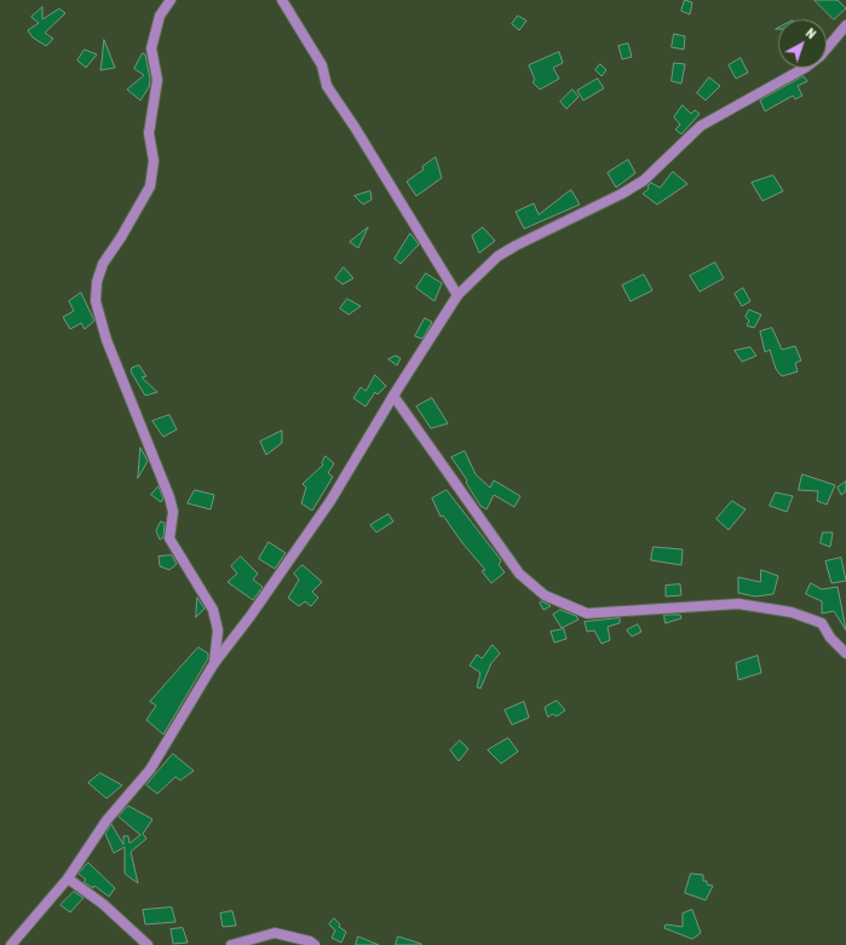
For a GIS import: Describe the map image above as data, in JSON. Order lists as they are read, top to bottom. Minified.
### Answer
{"north":"top right"}
